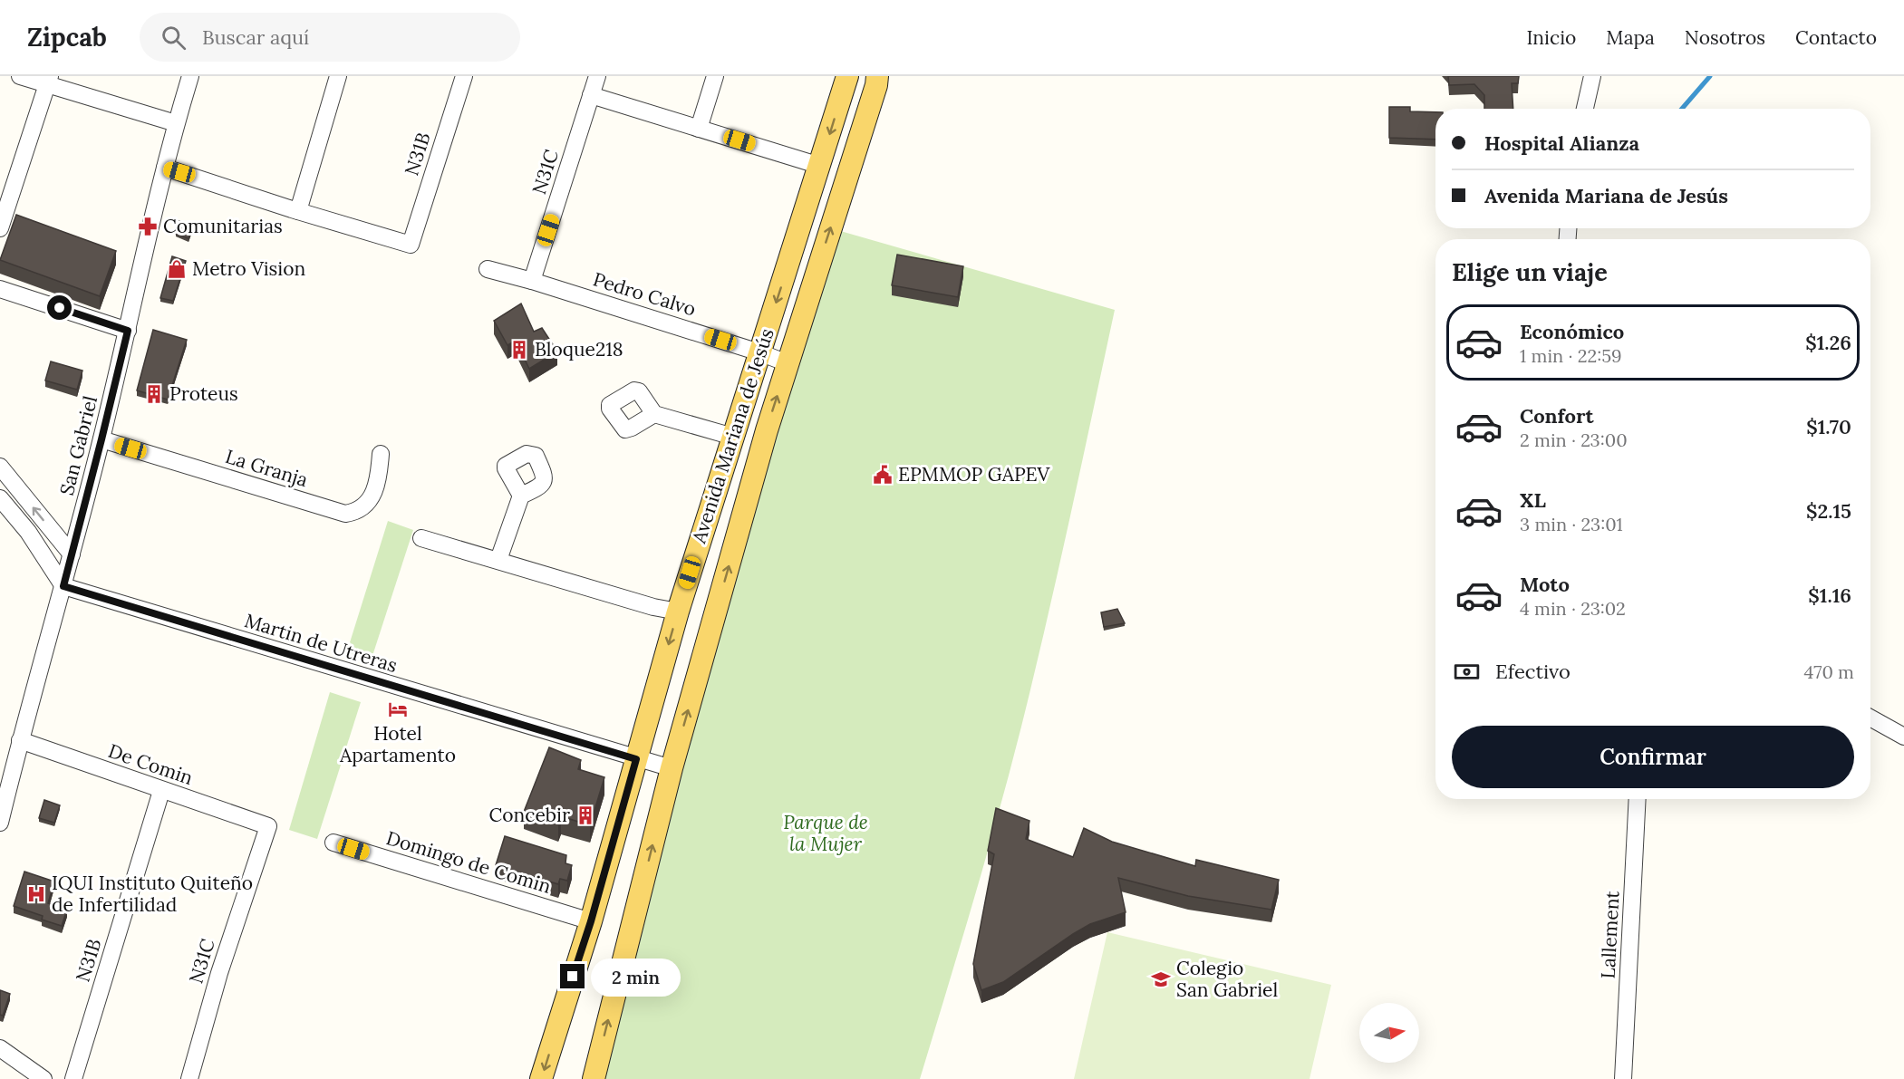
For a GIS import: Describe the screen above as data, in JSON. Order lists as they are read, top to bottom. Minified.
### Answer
{"streets":{"main road":["Avenida Mariana de Jesús"],"street":["N31B","N31C","Pedro Calvo","San Gabriel","La Granja","Martin de Utreras","De Comin","Domingo de Comin","Lallement"]},"crossings":[["N31B","De Comin"],["N31C","Pedro Calvo"],["N31C","De Comin"],["Pedro Calvo","Avenida Mariana de Jesús"],["Avenida Mariana de Jesús","Martin de Utreras"],["Avenida Mariana de Jesús","Domingo de Comin"],["San Gabriel","La Granja"],["San Gabriel","Martin de Utreras"],["San Gabriel","De Comin"]],"parks":["Parque de la Mujer"],"places":{"pharmacy":["Comunitarias"],"shop":["Metro Vision"],"building":["Bloque218","Proteus","Concebir"],"public building":["EPMMOP GAPEV"],"hotel":["Hotel Apartamento"],"hospital":["IQUI Instituto Quiteño de Infertilidad"],"school or university":["Colegio San Gabriel"]},"north":"right","page":{"header":"Zipcab","search":"Buscar aquí","nav":["Inicio","Mapa","Nosotros","Contacto"],"banner":["Hospital Alianza","Avenida Mariana de Jesús"],"heading":"Elige un viaje","list":[{"name":"Económico","note":"1 min · 22:59","value":"$1.26"},{"name":"Confort","note":"2 min · 23:00","value":"$1.70"},{"name":"XL","note":"3 min · 23:01","value":"$2.15"},{"name":"Moto","note":"4 min · 23:02","value":"$1.16"}],"pay":["Efectivo","470 m"],"buttons":"Confirmar","bubble":"2 min"}}
